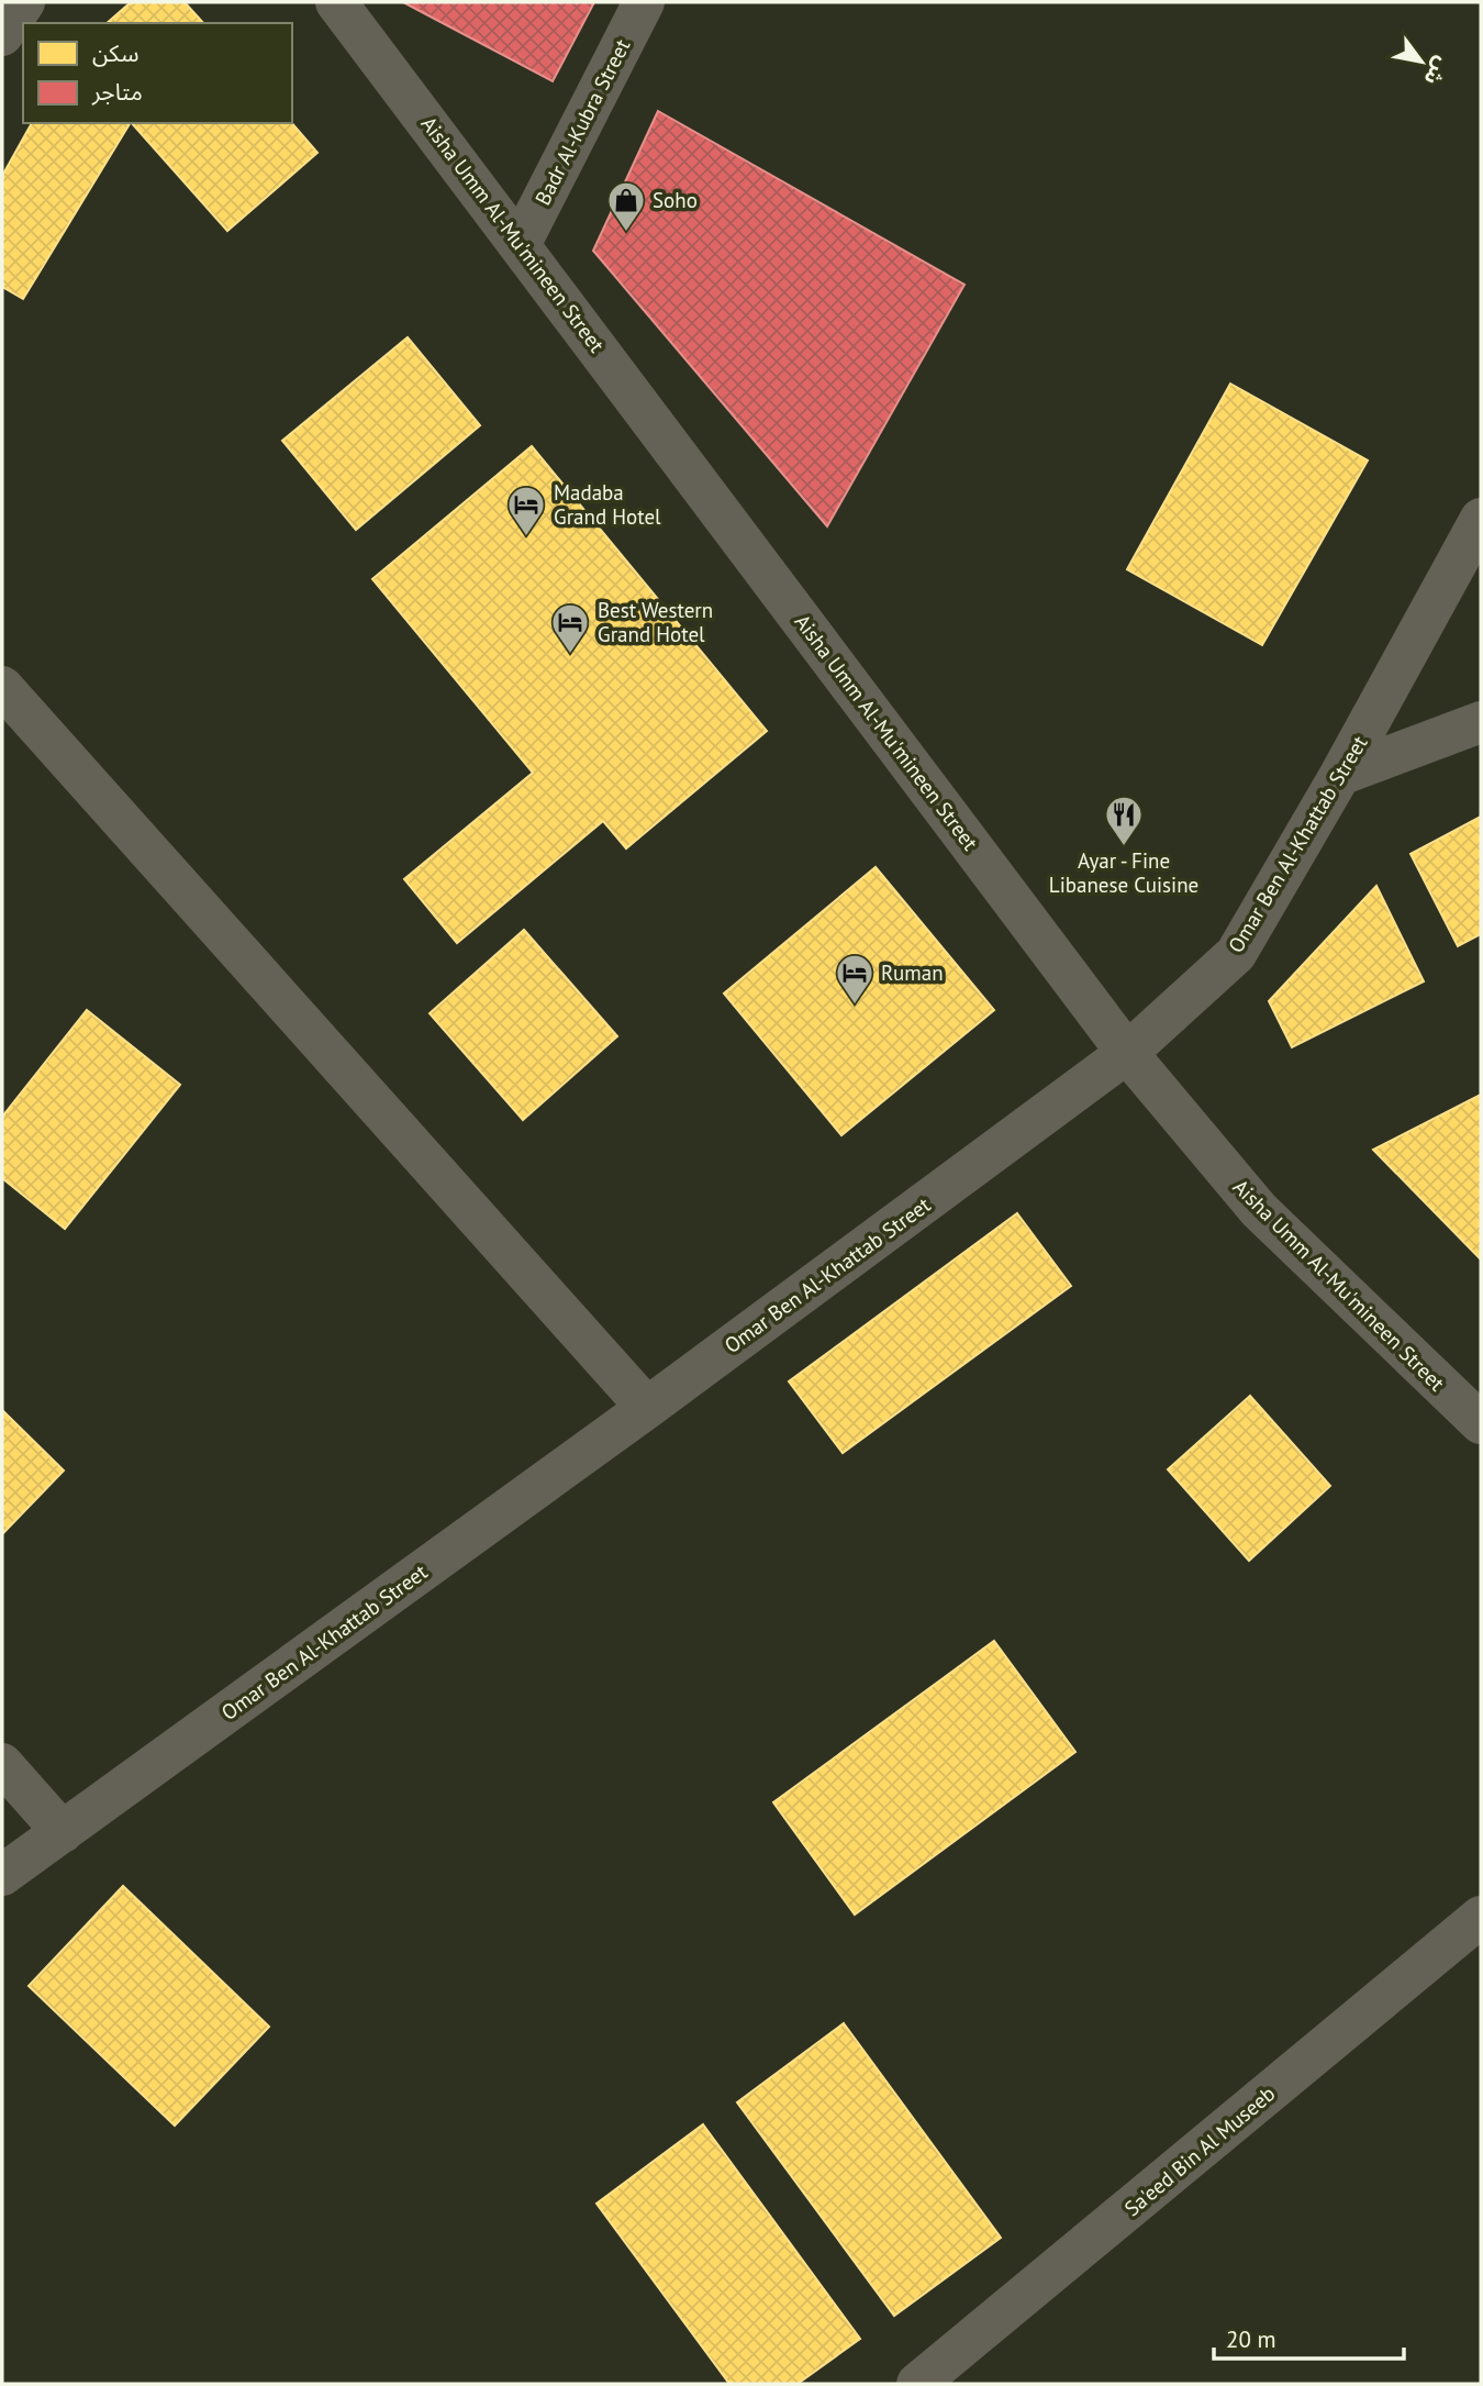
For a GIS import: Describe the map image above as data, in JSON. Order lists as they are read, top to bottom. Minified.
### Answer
{"streets":{"street":["Badr Al-Kubra Street","Aisha Umm Al-Mu'mineen Street","Omar Ben Al-Khattab Street","Sa'eed Bin Al Museeb"]},"crossings":[["Badr Al-Kubra Street","Aisha Umm Al-Mu'mineen Street"],["Aisha Umm Al-Mu'mineen Street","Omar Ben Al-Khattab Street"]],"places":{"shop":["Soho"],"hotel":["Madaba Grand Hotel","Best Western Grand Hotel","Ruman"],"restaurant":["Ayar - Fine Libanese Cuisine"]},"legend":["سكن","متاجر"],"scale_bar":"20 m","north":"bottom right"}
